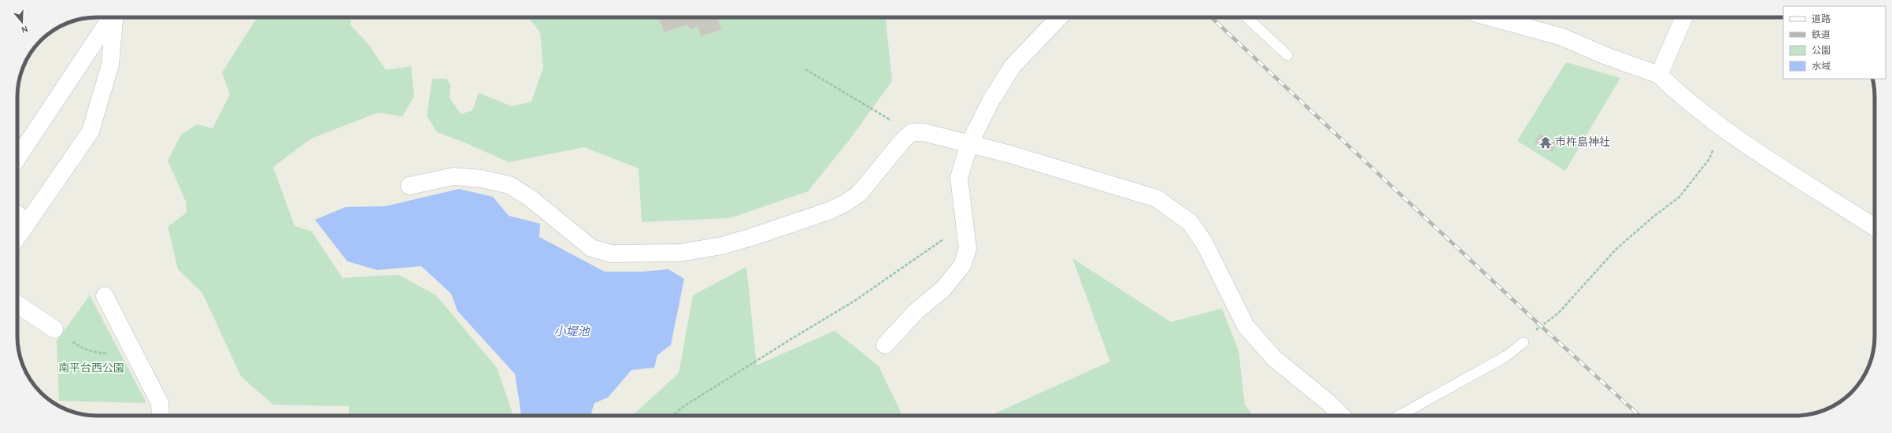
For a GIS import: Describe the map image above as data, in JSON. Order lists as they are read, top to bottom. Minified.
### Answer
{"water":["小堤池"],"parks":["南平台西公園"],"places":{"temple":["市杵島神社"]},"legend":["道路","鉄道","公園","水域"],"north":"bottom"}
